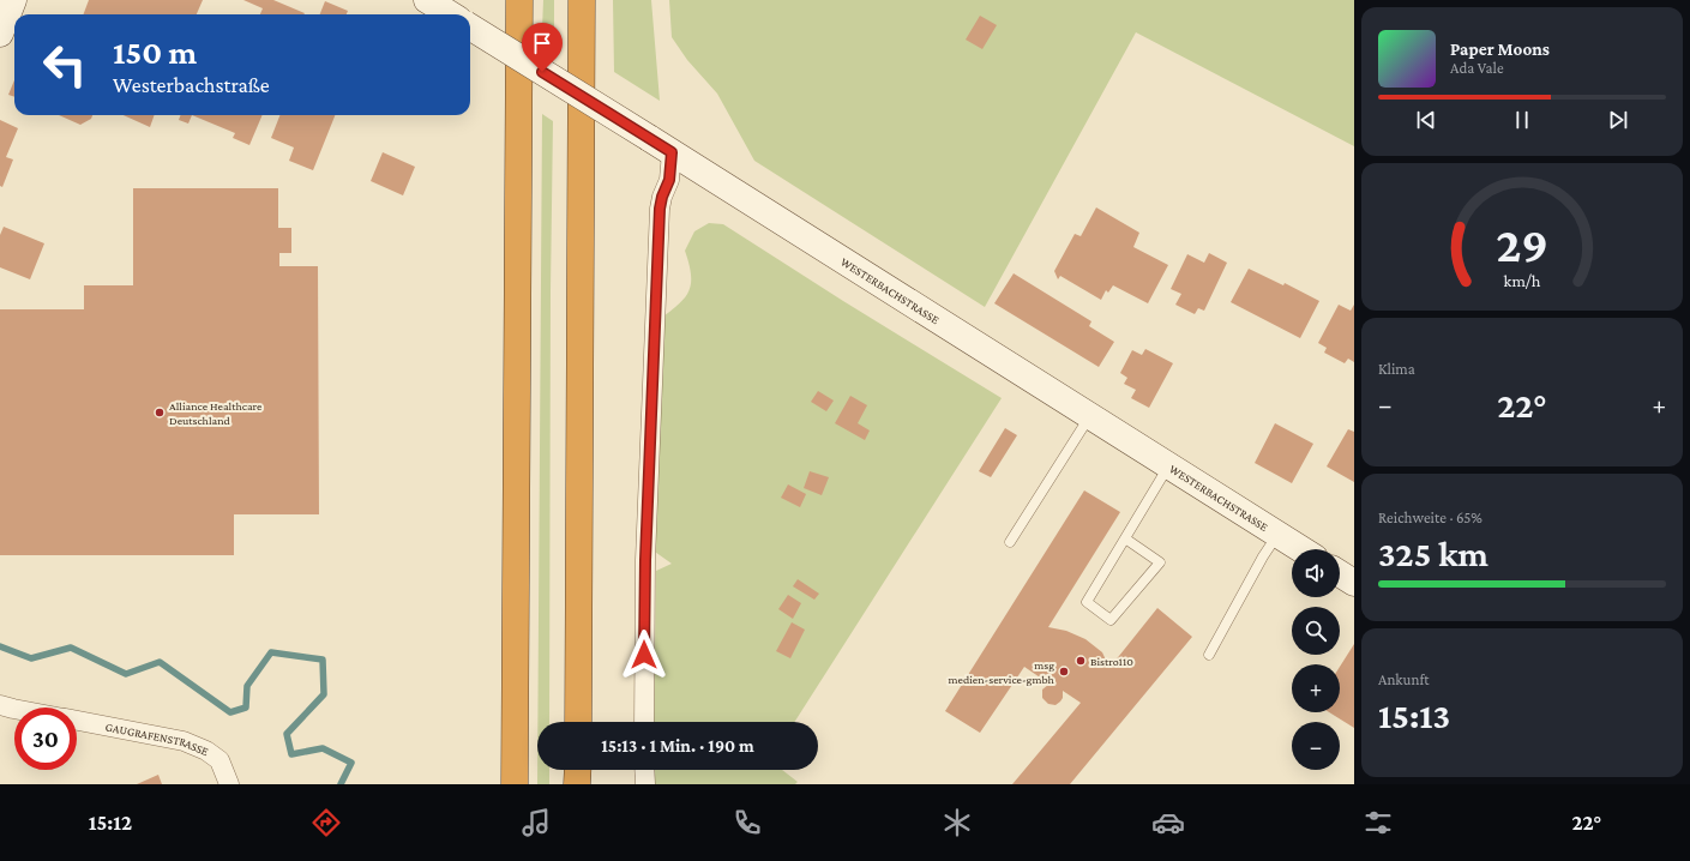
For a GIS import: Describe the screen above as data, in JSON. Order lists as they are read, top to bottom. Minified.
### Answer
{"streets":{"main road":["WESTERBACHSTRASSE"],"street":["GAUGRAFENSTRASSE"]},"places":["Alliance Healthcare Deutschland","Bistro110","msg medien-service-gmbh"],"page":{"turn":["150 m","Westerbachstraße"],"song":["Paper Moons","Ada Vale"],"tile":["Klima",["Reichweite · 65%","325 km"],["Ankunft","15:13"]],"heat":["−","22°","+"],"map_buttons":["+","−"],"limit":"30","trip":"15:13 · 1 Min. · 190 m","tabs":["15:12","22°"],"gauge":["29","km/h"]}}
